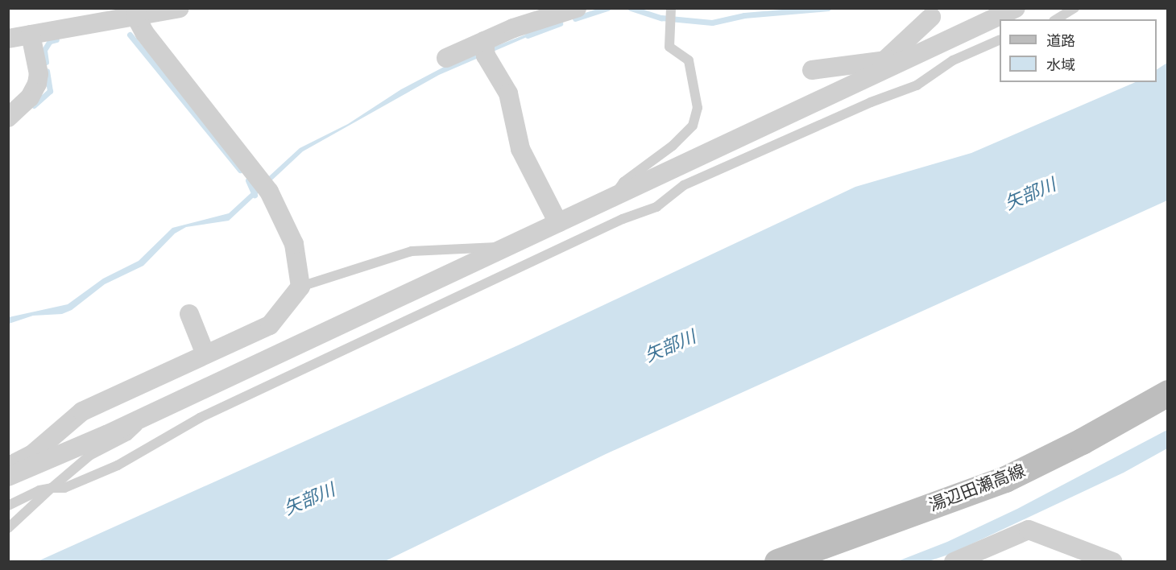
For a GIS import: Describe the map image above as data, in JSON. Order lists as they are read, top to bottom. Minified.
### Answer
{"streets":{"main road":["湯辺田瀬高線"]},"water":["矢部川"],"legend":["道路","水域"]}
